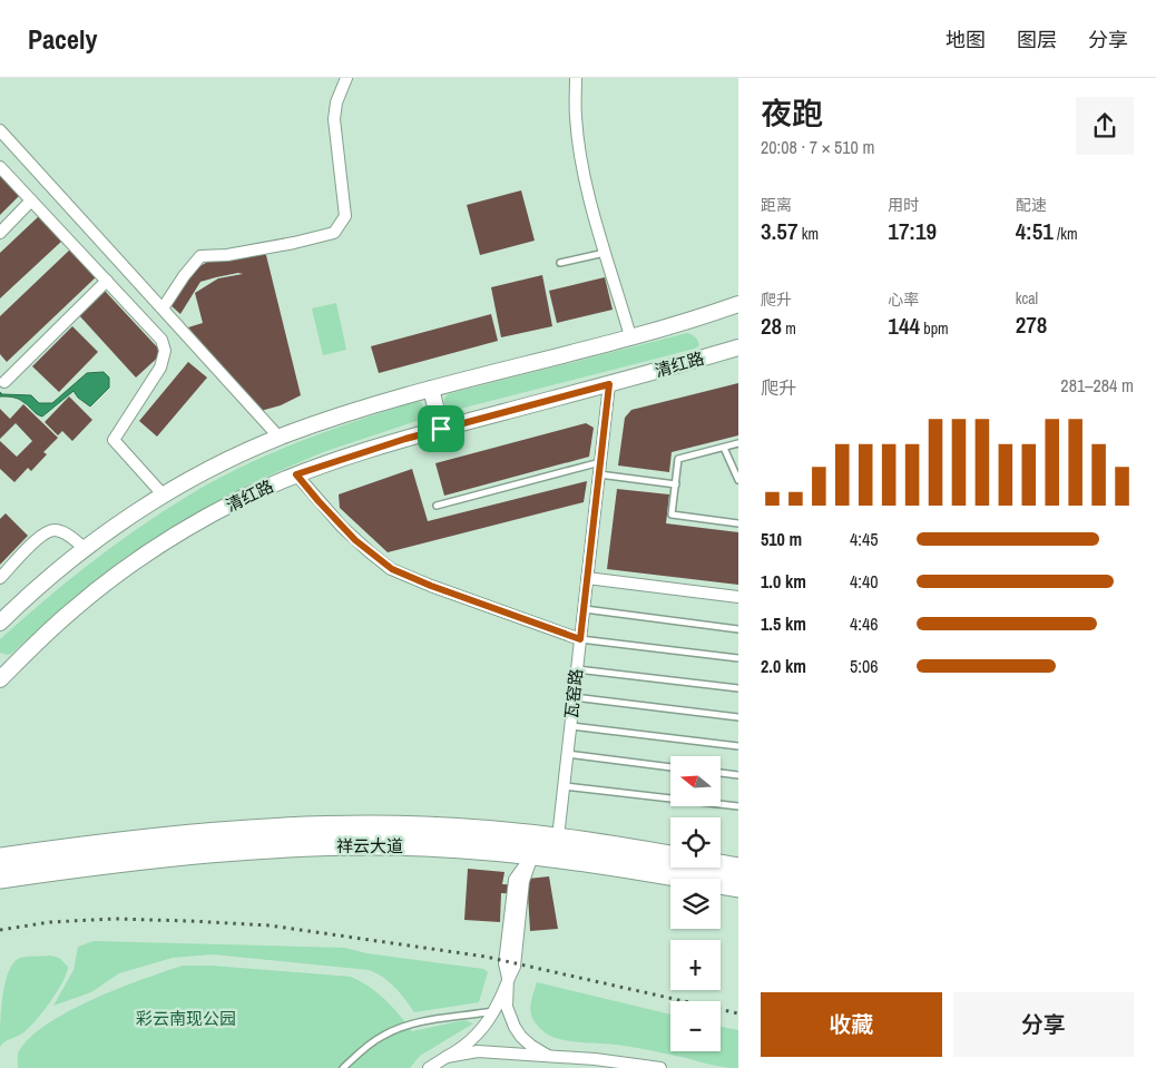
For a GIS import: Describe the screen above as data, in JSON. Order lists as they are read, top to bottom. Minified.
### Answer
{"streets":{"highway":["祥云大道"],"main road":["清红路"],"street":["瓦窑路"]},"crossings":[["清红路","瓦窑路"],["瓦窑路","祥云大道"]],"parks":["彩云南现公园"],"north":"left","page":{"header":"Pacely","nav":["地图","图层","分享"],"heading":["夜跑","20:08 · 7 × 510 m"],"stats":[["距离","3.57 km"],["用时","17:19"],["配速","4:51 /km"],["爬升","28 m"],["心率","144 bpm"],["kcal","278"]],"chart":["爬升","281–284 m"],"list":[{"name":"510 m","note":"4:45"},{"name":"1.0 km","note":"4:40"},{"name":"1.5 km","note":"4:46"},{"name":"2.0 km","note":"5:06"}],"map_buttons":["+","−"],"buttons":["收藏","分享"]}}
